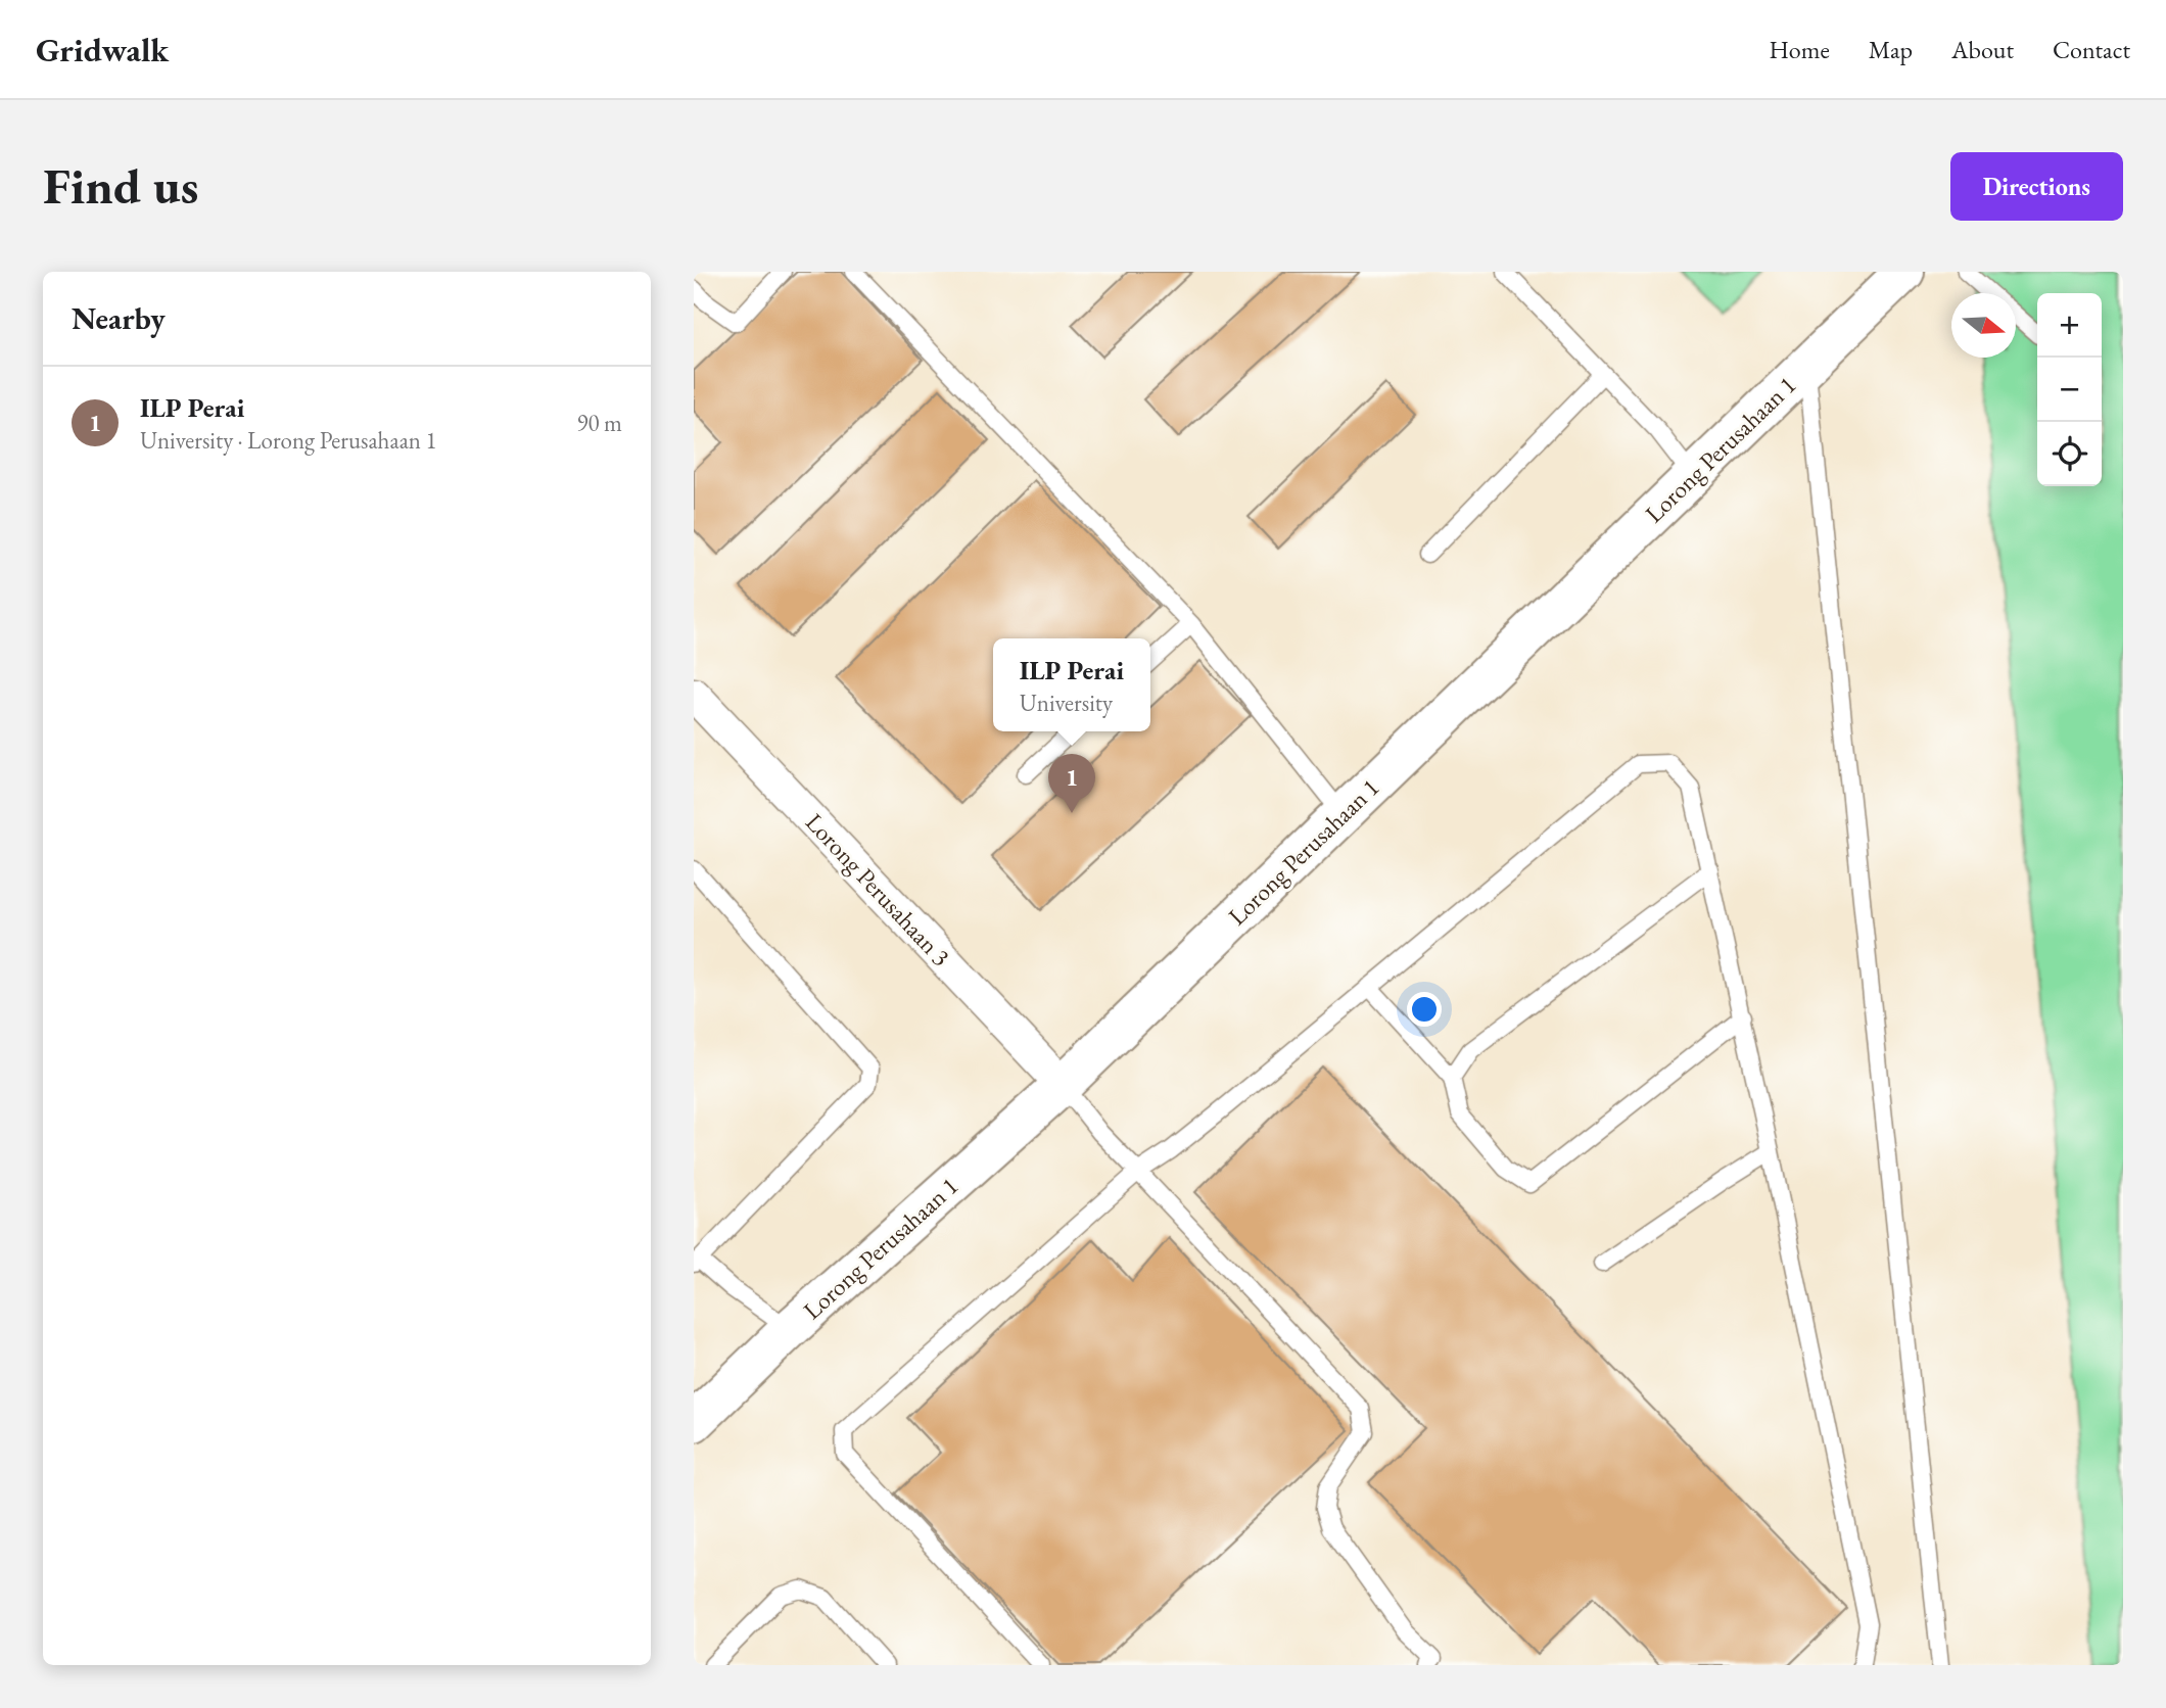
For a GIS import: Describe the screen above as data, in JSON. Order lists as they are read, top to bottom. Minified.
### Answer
{"streets":{"street":["Lorong Perusahaan 1","Lorong Perusahaan 3"]},"crossings":[["Lorong Perusahaan 1","Lorong Perusahaan 3"]],"north":"right","page":{"header":"Gridwalk","nav":["Home","Map","About","Contact"],"buttons":"Directions","title":"Find us","heading":"Nearby","map_buttons":["+","−"],"list":[{"mark":"1","name":"ILP Perai","note":"University · Lorong Perusahaan 1","value":"90 m"}],"popup":["ILP Perai","University"],"pins":"1"}}
